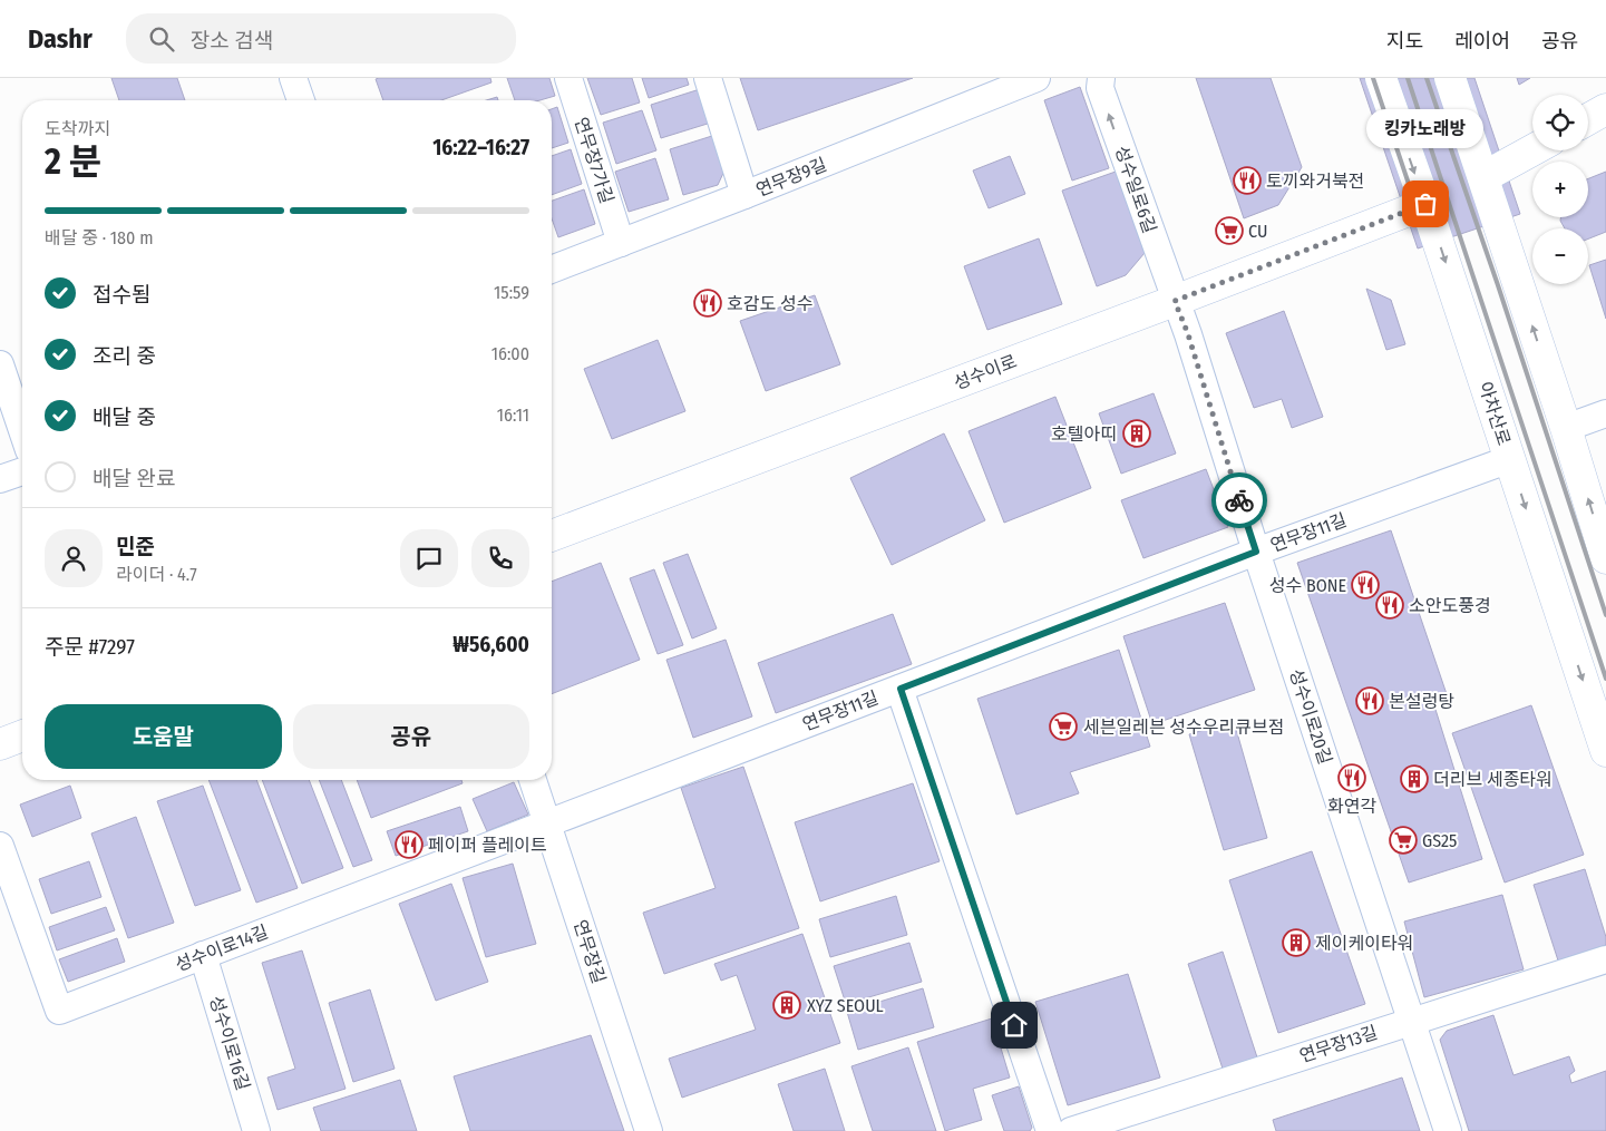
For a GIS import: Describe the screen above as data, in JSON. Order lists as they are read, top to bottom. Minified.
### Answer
{"streets":{"main road":["성수이로","아차산로"],"street":["연무장7가길","연무장9길","성수일로6길","연무장11길","성수이로20길","성수이로14길","연무장길","성수이로16길","연무장13길"]},"crossings":[["연무장7가길","연무장9길"],["성수일로6길","성수이로"],["성수일로6길","성수이로20길"],["성수이로","아차산로"],["성수이로","성수이로20길"],["아차산로","연무장11길"],["연무장11길","성수이로20길"],["연무장11길","성수이로14길"],["연무장11길","연무장길"],["성수이로20길","연무장13길"],["성수이로14길","연무장길"],["성수이로14길","성수이로16길"]],"one_way":["성수일로6길"],"places":{"restaurant":["토끼와거북전","호감도 성수","성수 BONE","소안도풍경","본설렁탕","화연각","페이퍼 플레이트"],"other":["킹카노래방"],"supermarket":["CU","세븐일레븐 성수우리큐브점","GS25"],"building":["호텔아띠","더리브 세종타워","제이케이타워","XYZ SEOUL"]},"page":{"header":"Dashr","search":"장소 검색","nav":["지도","레이어","공유"],"map_buttons":["+","−"],"heading":["2 분","도착까지","16:22–16:27"],"panel":["민준","라이더 · 4.7","주문 #7297","₩56,600"],"bubble":"킹카노래방","bar":"배달 중 · 180 m","list":[["접수됨","15:59"],["조리 중","16:00"],["배달 중","16:11"],"배달 완료"],"buttons":["도움말","공유"]}}
